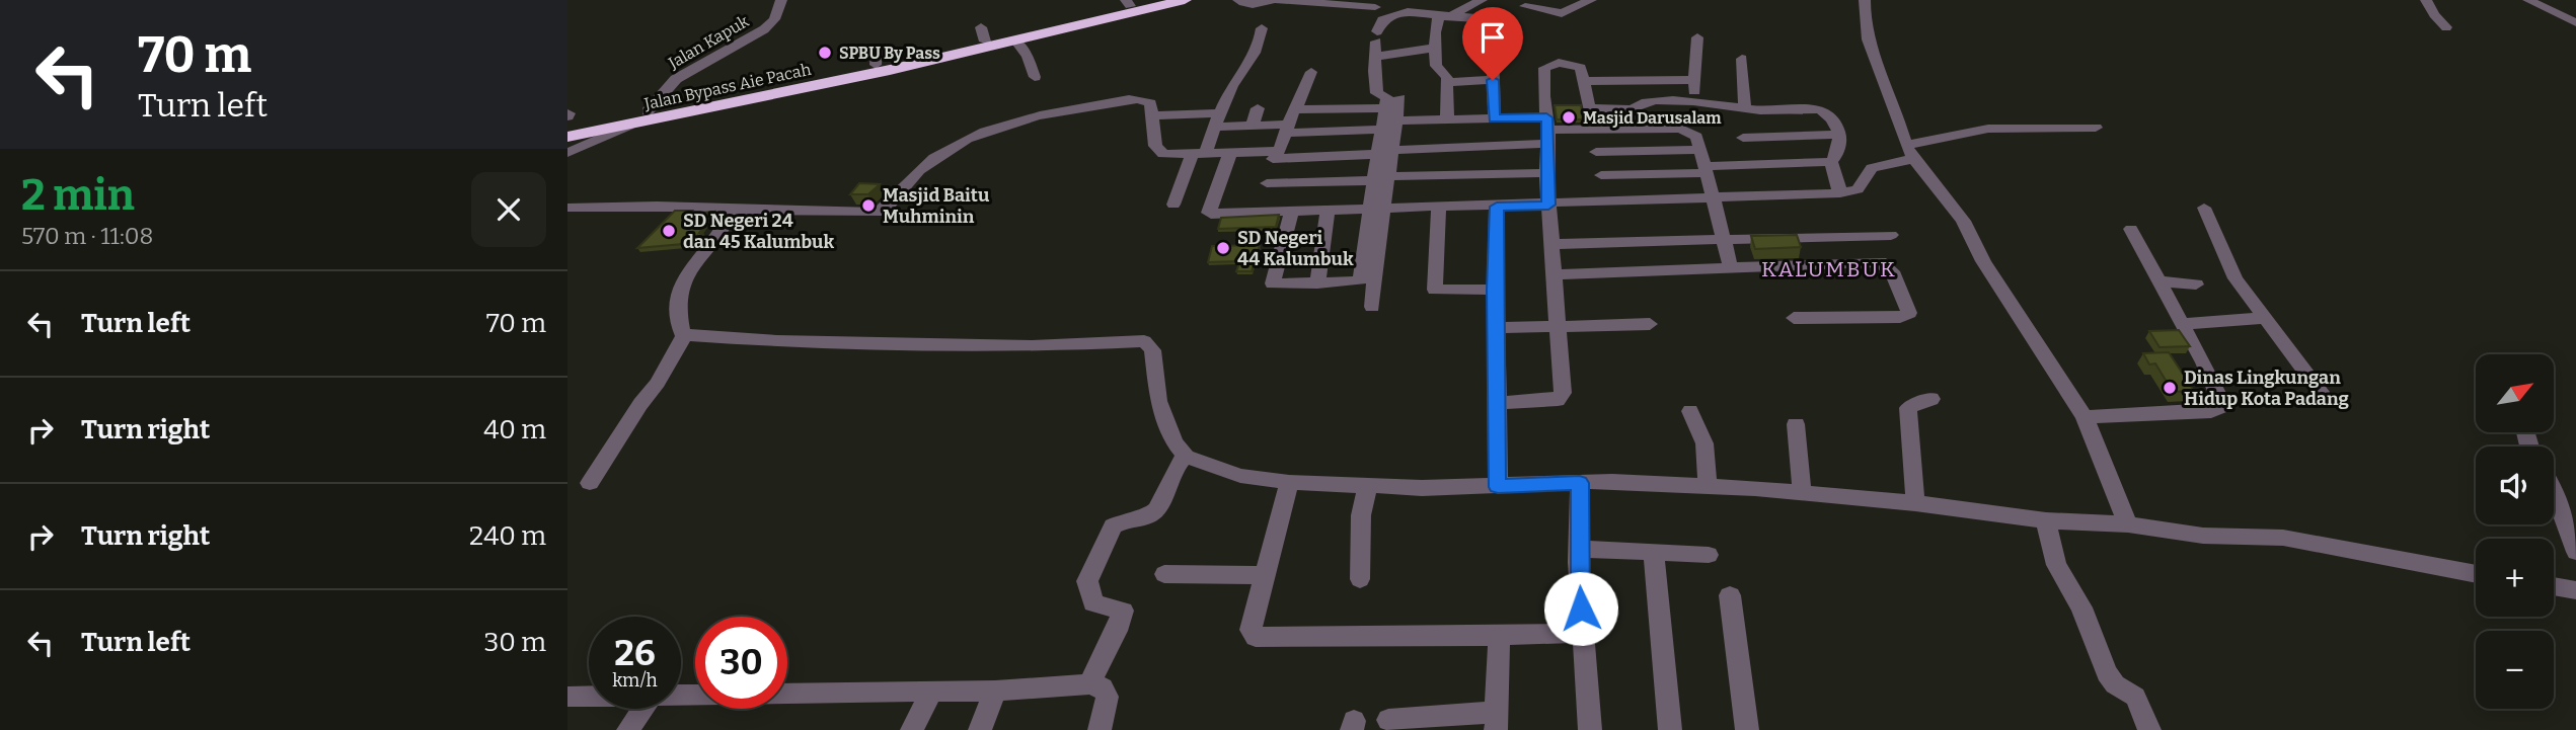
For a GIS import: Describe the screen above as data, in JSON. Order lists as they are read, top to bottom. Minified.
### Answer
{"streets":{"highway":["Jalan Bypass Aie Pacah"],"street":["Jalan Kapuk"]},"districts":["KALUMBUK"],"places":["SPBU By Pass","Masjid Darusalam","Masjid Baitu Muhminin","SD Negeri 24 dan 45 Kalumbuk","SD Negeri 44 Kalumbuk","Dinas Lingkungan Hidup Kota Padang"],"north":"top right","page":{"turn":["70 m","Turn left"],"heading":["2 min","570 m · 11:08"],"list":[{"name":"Turn left","value":"70 m"},{"name":"Turn right","value":"40 m"},{"name":"Turn right","value":"240 m"},{"name":"Turn left","value":"30 m"}],"map_buttons":["+","−"],"speed":"26 km/h","limit":"30"}}
